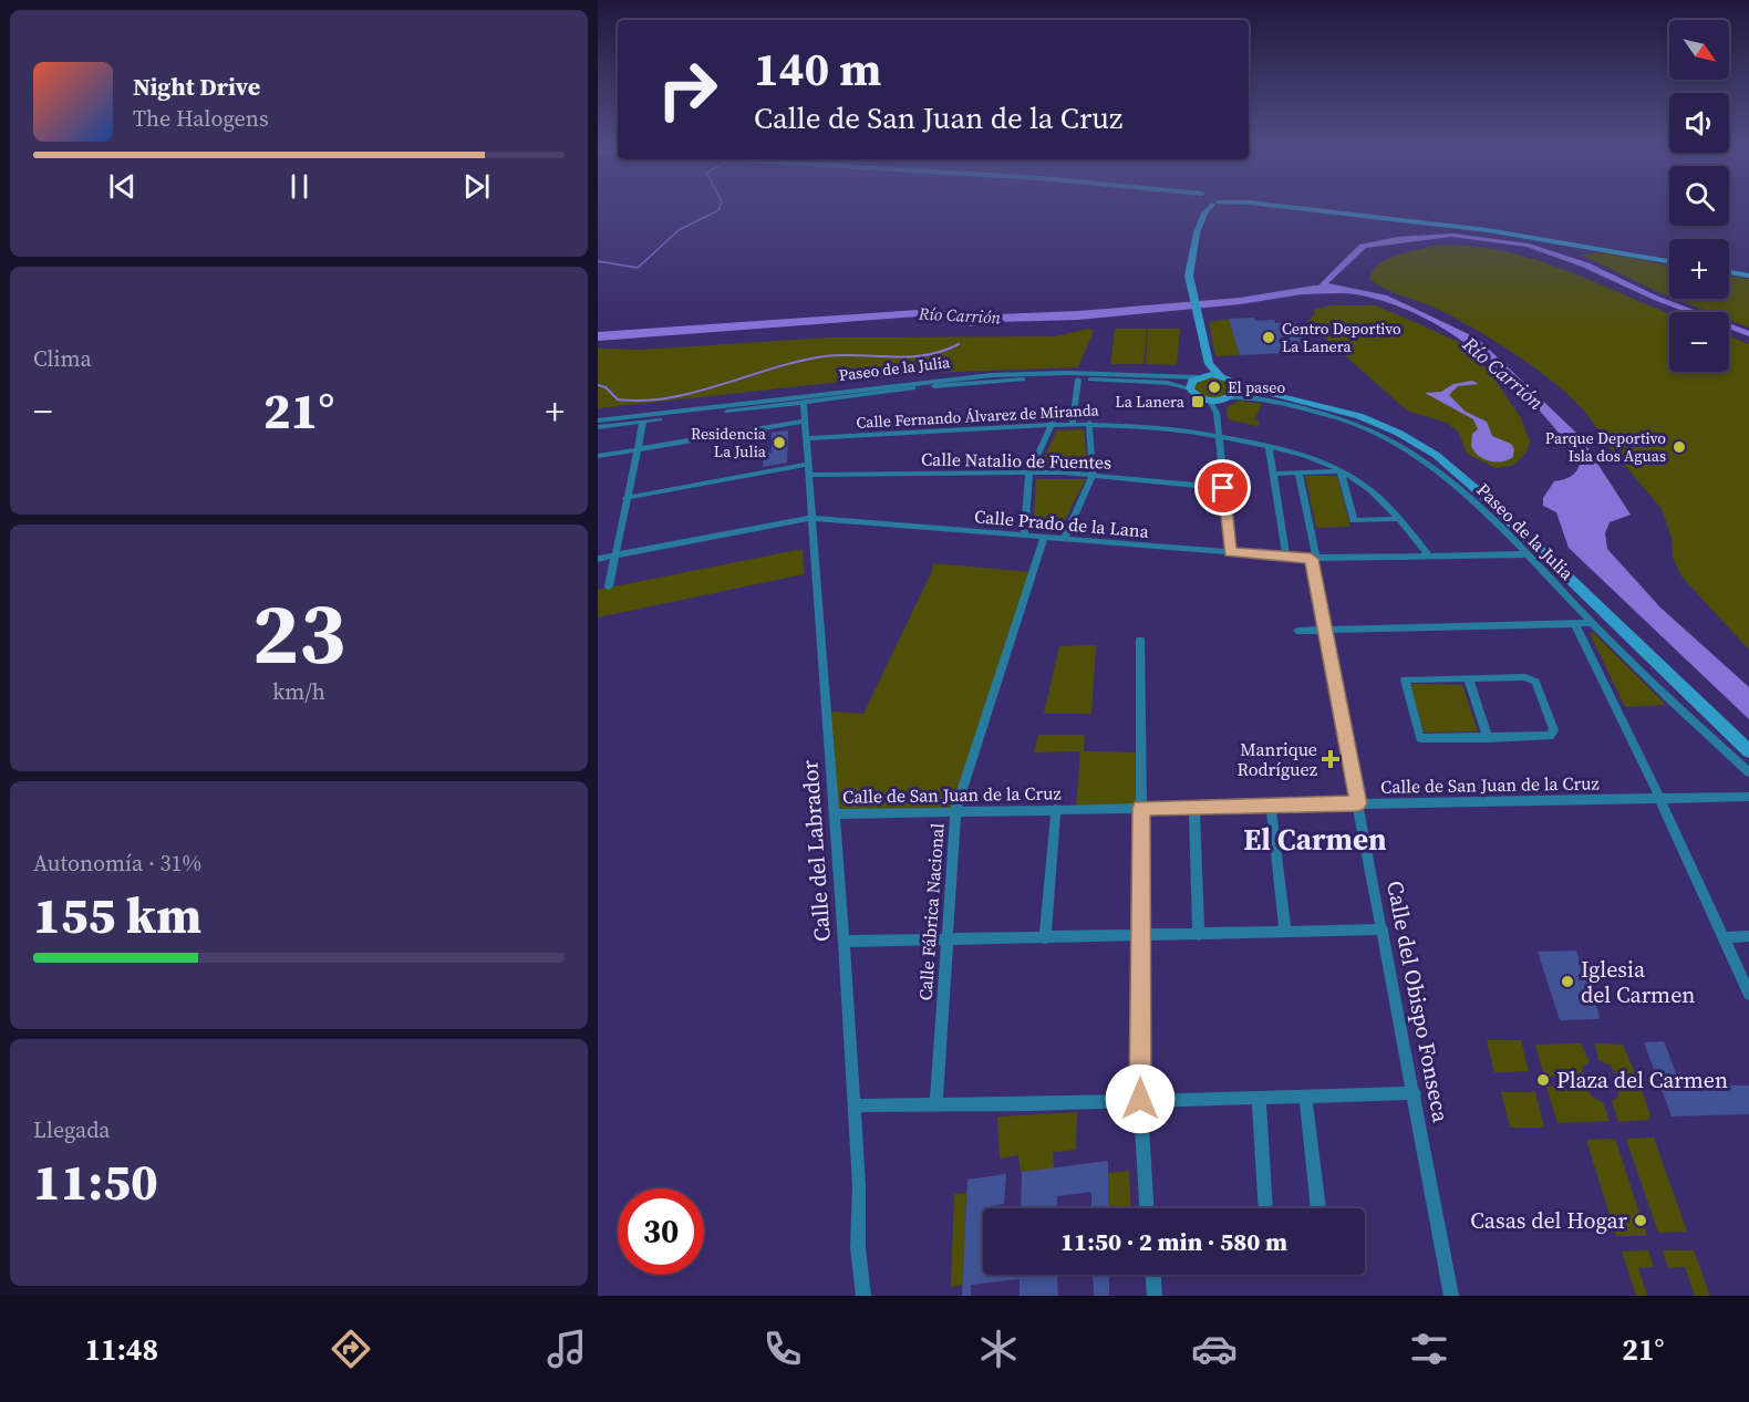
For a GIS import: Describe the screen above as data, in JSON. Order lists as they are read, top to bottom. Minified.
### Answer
{"streets":{"main road":["Paseo de la Julia"],"street":["Calle Fernando Álvarez de Miranda","Calle Natalio de Fuentes","Calle Prado de la Lana","Calle de San Juan de la Cruz","Calle del Labrador","Calle Fábrica Nacional","Calle del Obispo Fonseca"]},"crossings":[["Paseo de la Julia","Calle Prado de la Lana"],["Paseo de la Julia","Calle del Labrador"],["Calle Fernando Álvarez de Miranda","Calle Prado de la Lana"],["Calle Fernando Álvarez de Miranda","Calle del Labrador"],["Calle Natalio de Fuentes","Calle del Labrador"],["Calle Prado de la Lana","Calle del Labrador"],["Calle Prado de la Lana","Calle Fábrica Nacional"],["Calle Prado de la Lana","Calle del Obispo Fonseca"],["Calle de San Juan de la Cruz","Calle del Labrador"],["Calle de San Juan de la Cruz","Calle Fábrica Nacional"],["Calle de San Juan de la Cruz","Calle del Obispo Fonseca"]],"districts":["El Carmen"],"water":["Río Carrión"],"places":{"other":["Centro Deportivo La Lanera","El paseo","Residencia La Julia","Parque Deportivo Isla dos Aguas","Iglesia del Carmen","Plaza del Carmen","Casas del Hogar"],"transit":["La Lanera"],"health":["Manrique Rodríguez"]},"north":"bottom right","page":{"map_buttons":["+","−"],"turn":["140 m","Calle de San Juan de la Cruz"],"song":["Night Drive","The Halogens"],"tile":["Clima",["23","km/h"],["Autonomía · 31%","155 km"],["Llegada","11:50"]],"heat":["−","21°","+"],"limit":"30","trip":"11:50 · 2 min · 580 m","tabs":["11:48","21°"]}}
